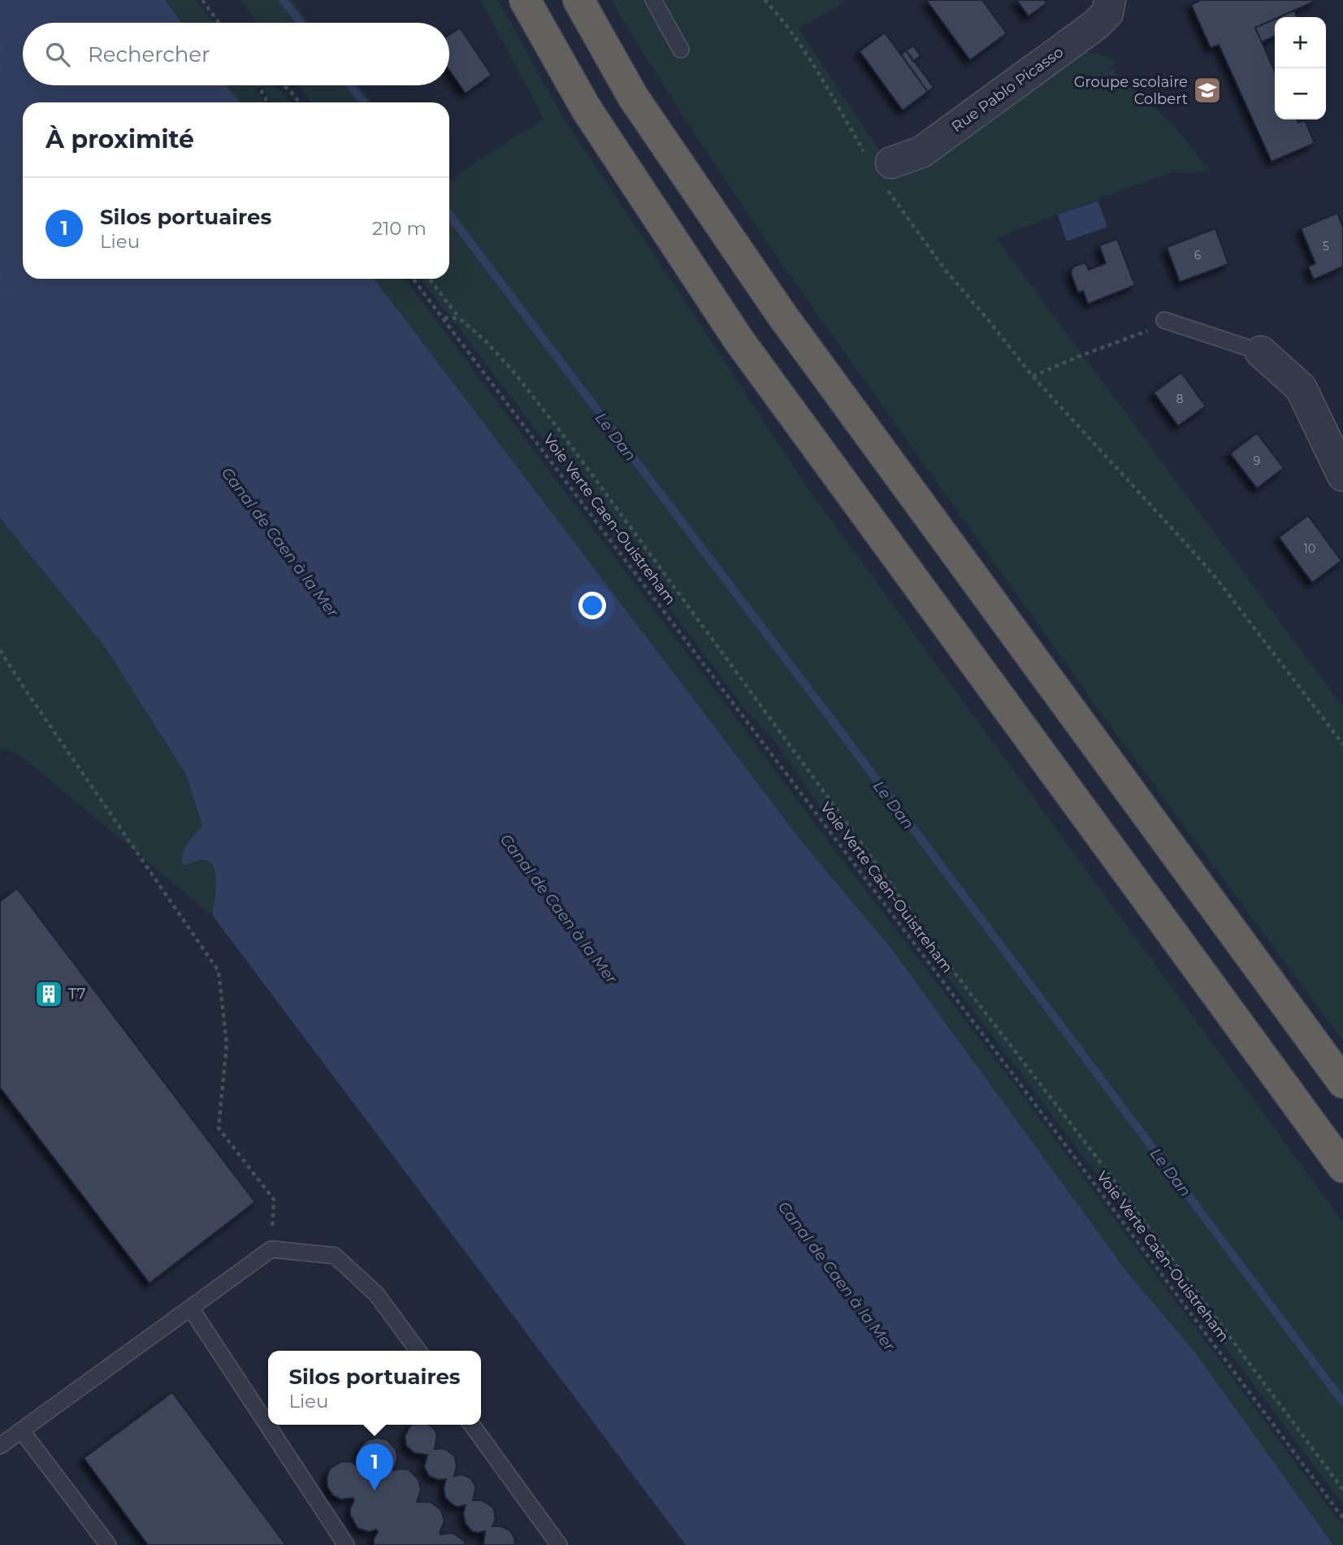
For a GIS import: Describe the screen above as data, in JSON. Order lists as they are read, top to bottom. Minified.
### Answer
{"streets":{"street":["Rue Pablo Picasso"],"path":["Voie Verte Caen-Ouistreham"]},"water":["Le Dan","Canal de Caen à la Mer"],"places":{"school or university":["Groupe scolaire Colbert"],"building":["T7"]},"house_numbers":["5","6","8","9","10"],"page":{"map_buttons":["+","−"],"search":"Rechercher","heading":"À proximité","list":[{"mark":"1","name":"Silos portuaires","note":"Lieu","value":"210 m"}],"popup":["Silos portuaires","Lieu"],"pins":"1"}}
